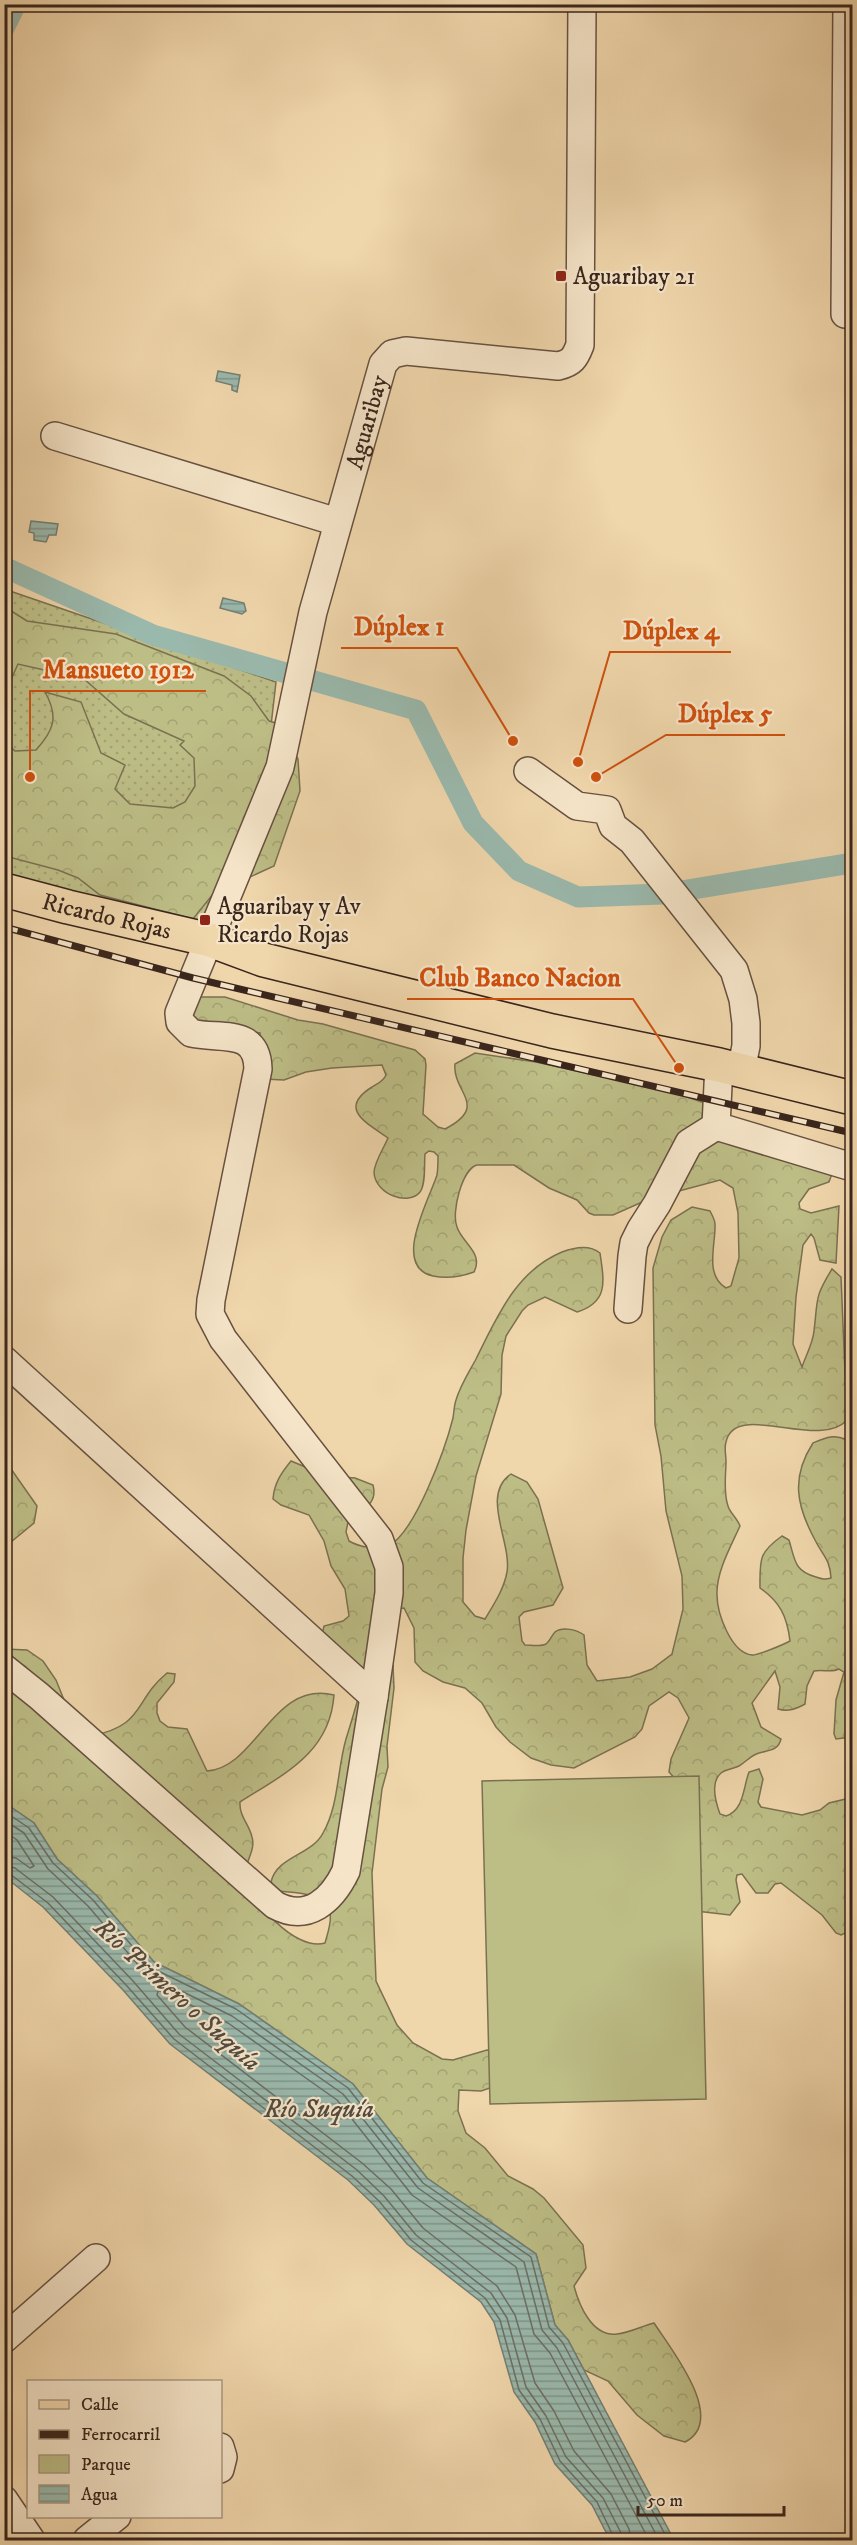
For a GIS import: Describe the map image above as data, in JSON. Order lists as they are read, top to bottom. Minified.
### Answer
{"streets":{"main road":["Ricardo Rojas"],"street":["Aguaribay"]},"crossings":[["Aguaribay","Ricardo Rojas"]],"water":["Río Primero o Suquía","Río Suquía"],"places":{"transit":["Aguaribay 21","Aguaribay y Av Ricardo Rojas"],"other":["Dúplex 1","Dúplex 4","Mansueto 1912","Dúplex 5","Club Banco Nacion"]},"legend":["Calle","Ferrocarril","Parque","Agua"],"scale_bar":"50 m"}
